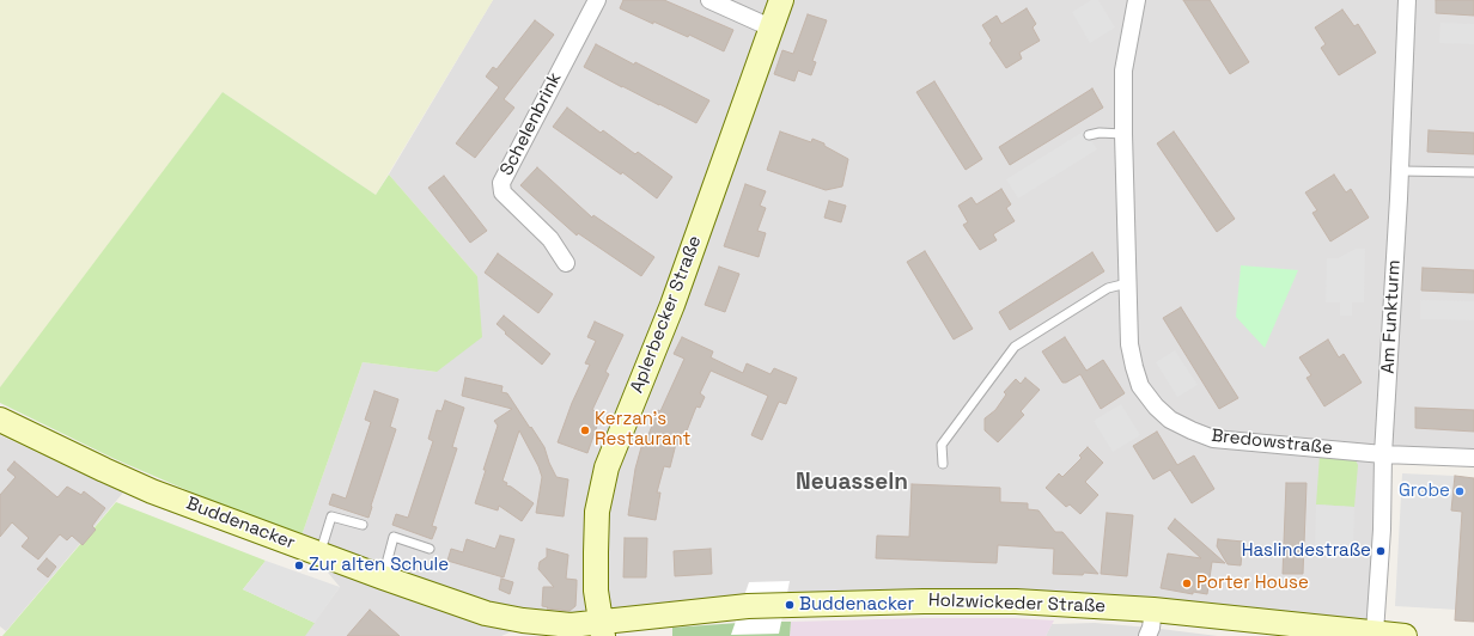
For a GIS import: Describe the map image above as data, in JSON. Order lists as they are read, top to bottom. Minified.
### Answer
{"streets":{"main road":["Aplerbecker Straße","Buddenacker","Holzwickeder Straße"],"street":["Schelenbrink","Am Funkturm","Bredowstraße"]},"crossings":[["Aplerbecker Straße","Buddenacker"],["Aplerbecker Straße","Holzwickeder Straße"],["Am Funkturm","Bredowstraße"],["Am Funkturm","Holzwickeder Straße"],["Buddenacker","Holzwickeder Straße"]],"districts":["Neuasseln"],"places":["Kerzan's Restaurant","Grobe","Haslindestraße","Zur alten Schule","Porter House","Buddenacker"]}
